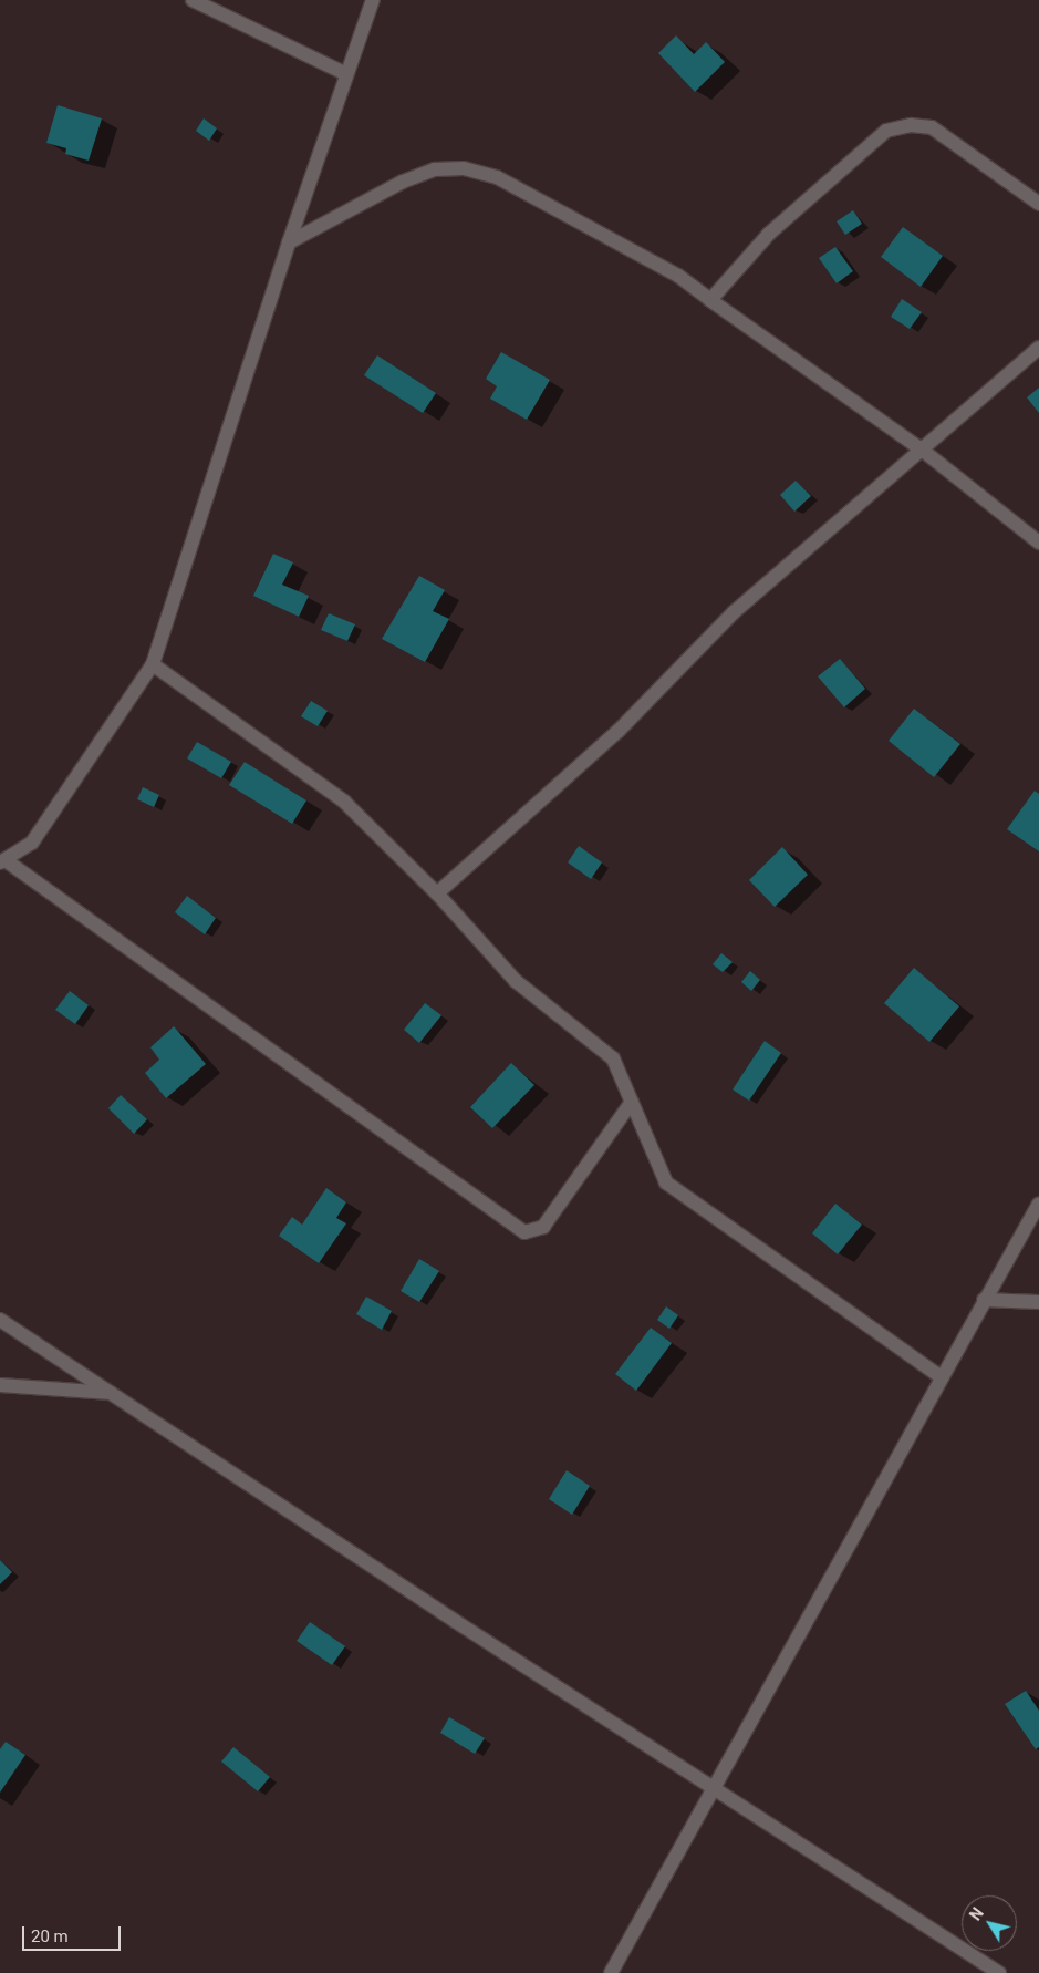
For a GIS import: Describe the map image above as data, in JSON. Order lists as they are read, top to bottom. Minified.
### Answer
{"scale_bar":"20 m","north":"top left"}
